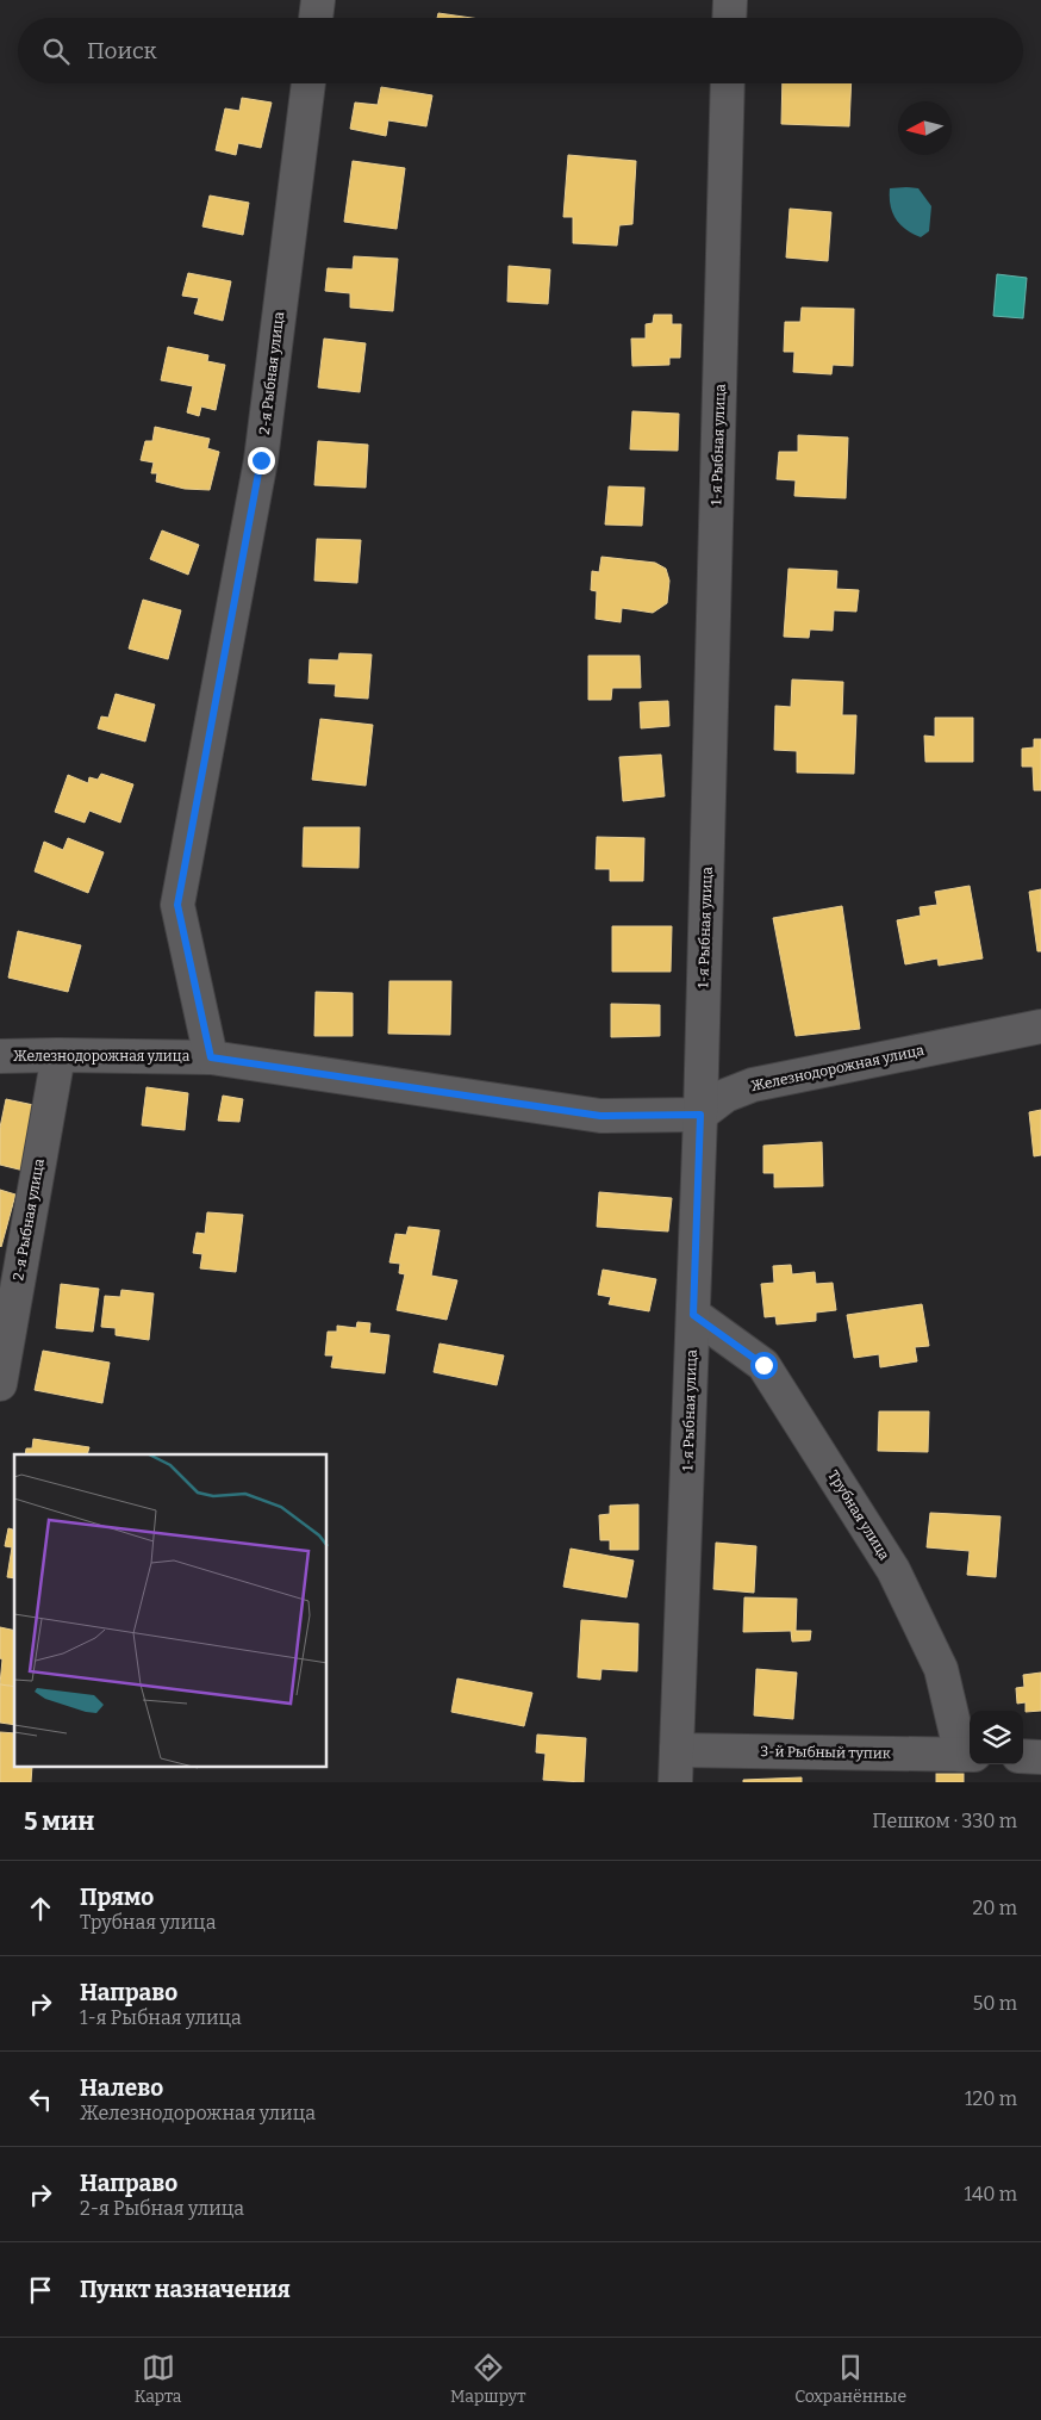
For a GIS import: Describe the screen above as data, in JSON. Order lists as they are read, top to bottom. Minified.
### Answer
{"streets":{"street":["2-я Рыбная улица","1-я Рыбная улица","Железнодорожная улица","Трубная улица","3-й Рыбный тупик"]},"crossings":[["2-я Рыбная улица","Железнодорожная улица"],["1-я Рыбная улица","Железнодорожная улица"],["1-я Рыбная улица","Трубная улица"],["1-я Рыбная улица","3-й Рыбный тупик"],["Трубная улица","3-й Рыбный тупик"]],"north":"left","page":{"search":"Поиск","heading":["5 мин","Пешком · 330 m"],"list":[["Прямо","Трубная улица","20 m"],["Направо","1-я Рыбная улица","50 m"],["Налево","Железнодорожная улица","120 m"],["Направо","2-я Рыбная улица","140 m"],"Пункт назначения"],"nav":["Карта","Маршрут","Сохранённые"]}}
